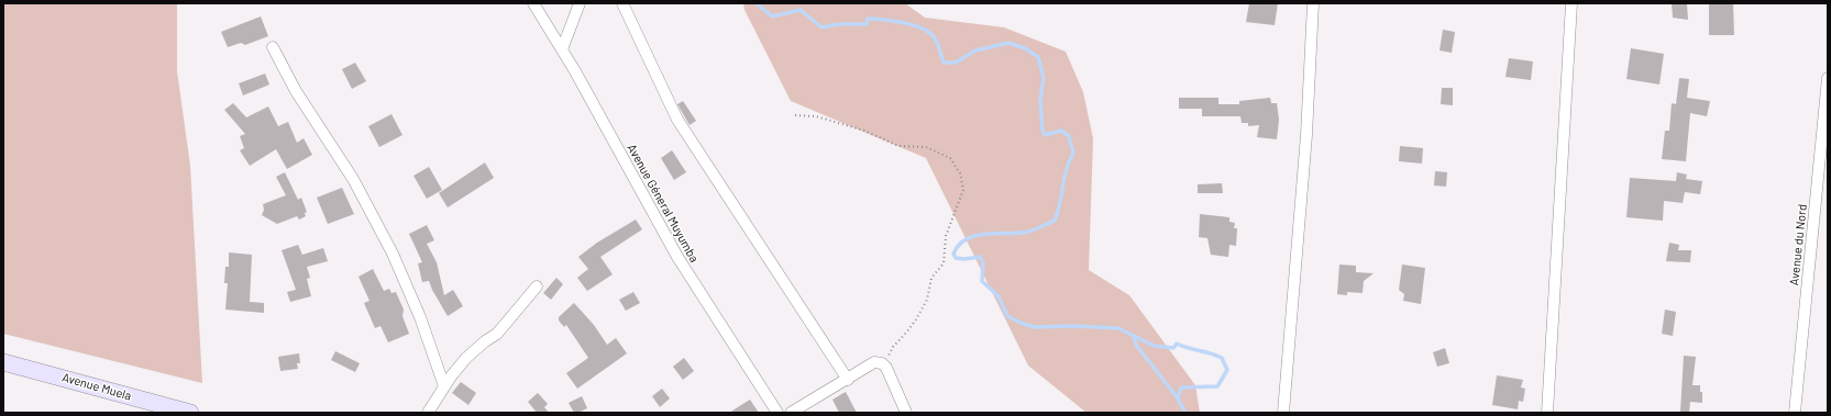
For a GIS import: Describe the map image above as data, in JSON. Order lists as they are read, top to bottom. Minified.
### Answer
{"streets":{"street":["Avenue Géneral Muyumba","Avenue du Nord","Avenue Muela"]}}
